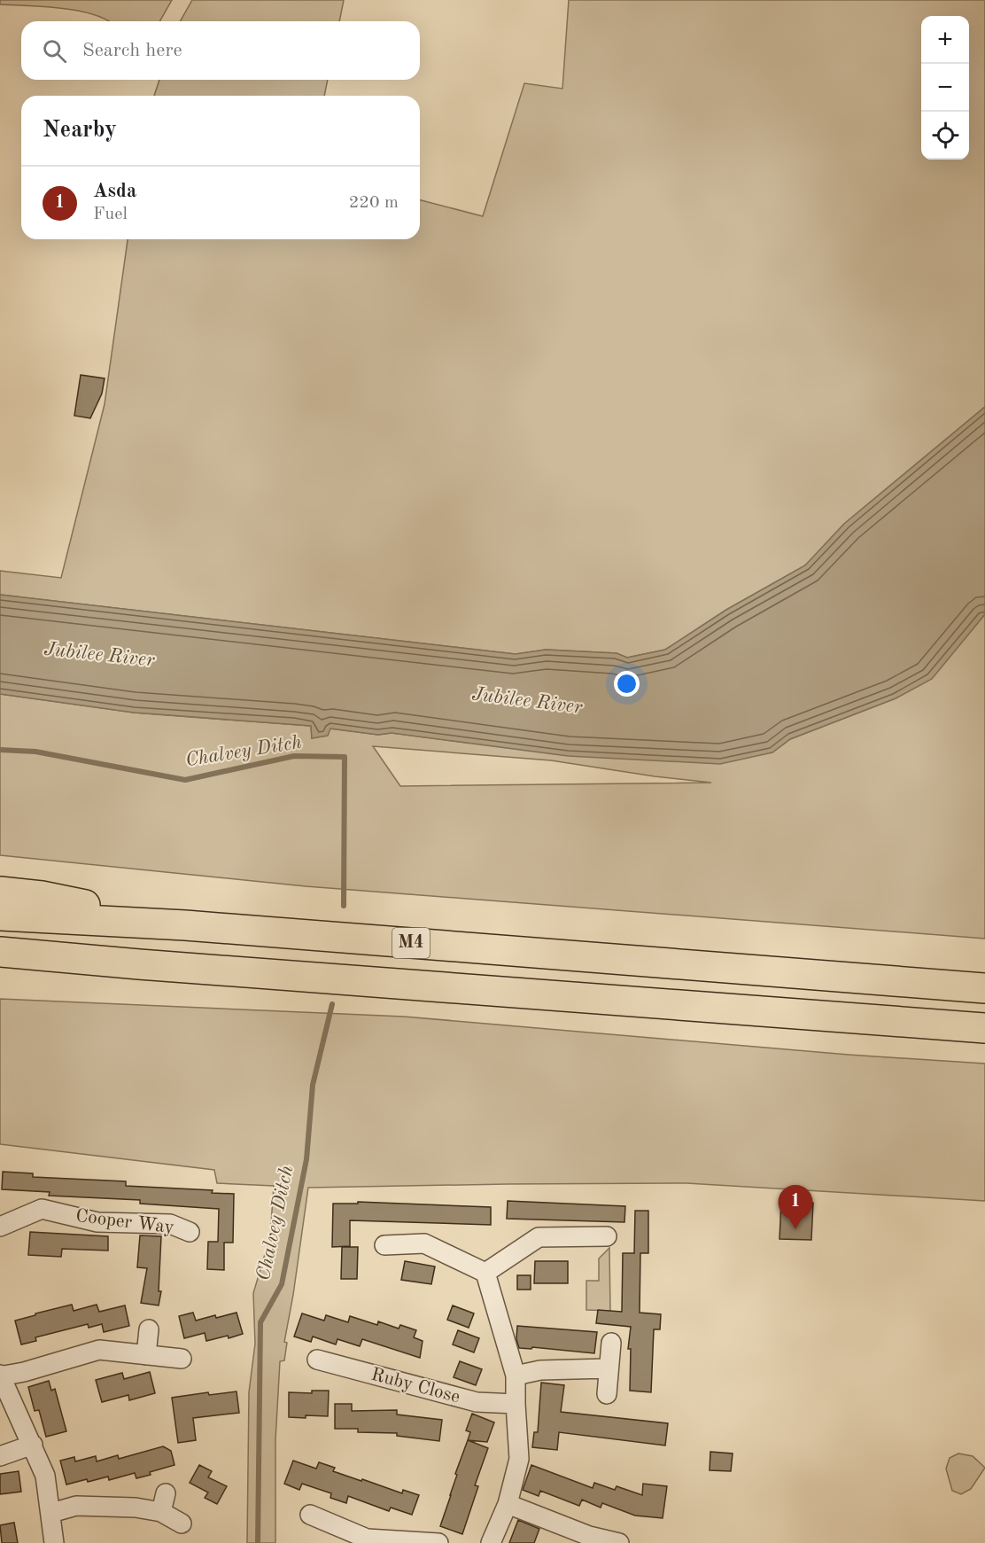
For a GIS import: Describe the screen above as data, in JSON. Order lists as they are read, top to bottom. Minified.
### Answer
{"streets":{"highway":["M4"],"street":["Cooper Way","Ruby Close"]},"water":["Jubilee River","Chalvey Ditch"],"page":{"map_buttons":["+","−"],"search":"Search here","heading":"Nearby","list":[{"mark":"1","name":"Asda","note":"Fuel","value":"220 m"}],"pins":"1"}}
